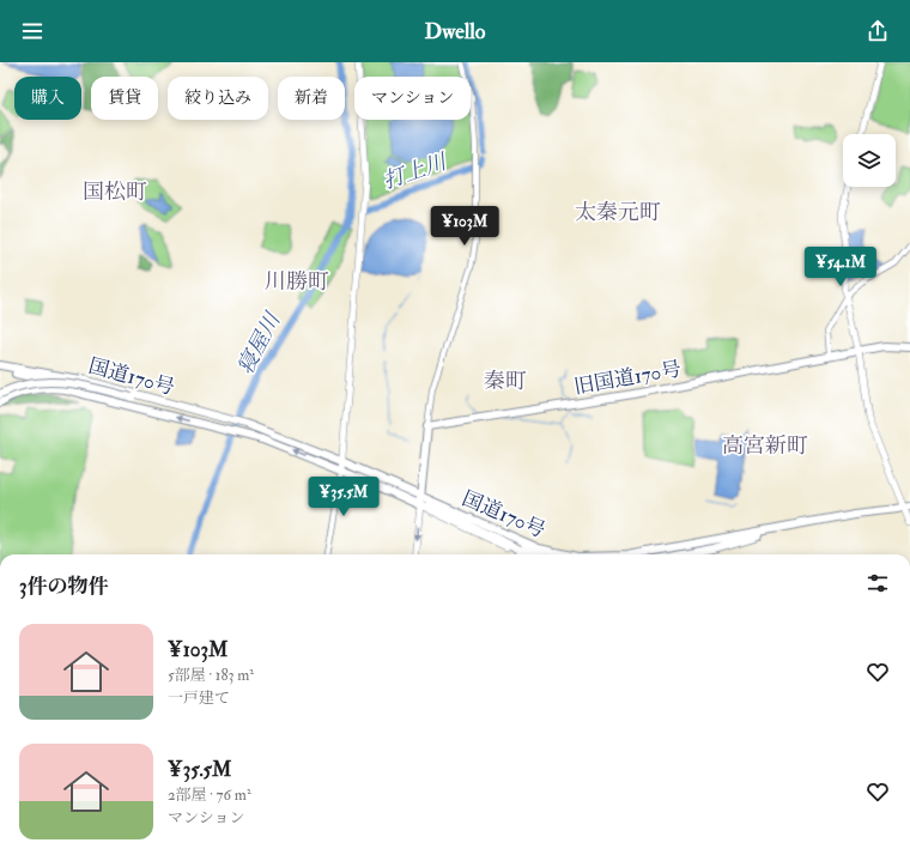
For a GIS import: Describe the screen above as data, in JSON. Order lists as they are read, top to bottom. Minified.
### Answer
{"streets":{"highway":["国道170号","旧国道170号"]},"districts":["国松町","太秦元町","川勝町","秦町","高宮新町"],"water":["打上川","寝屋川"],"page":{"header":"Dwello","chip":["購入","賃貸","絞り込み","新着","マンション"],"price":["¥103M","¥54.1M","¥35.5M"],"heading":"3件の物件","list":[{"name":"¥103M","note":"5部屋 · 183 m² · 一戸建て"},{"name":"¥35.5M","note":"2部屋 · 76 m² · マンション"}]}}
